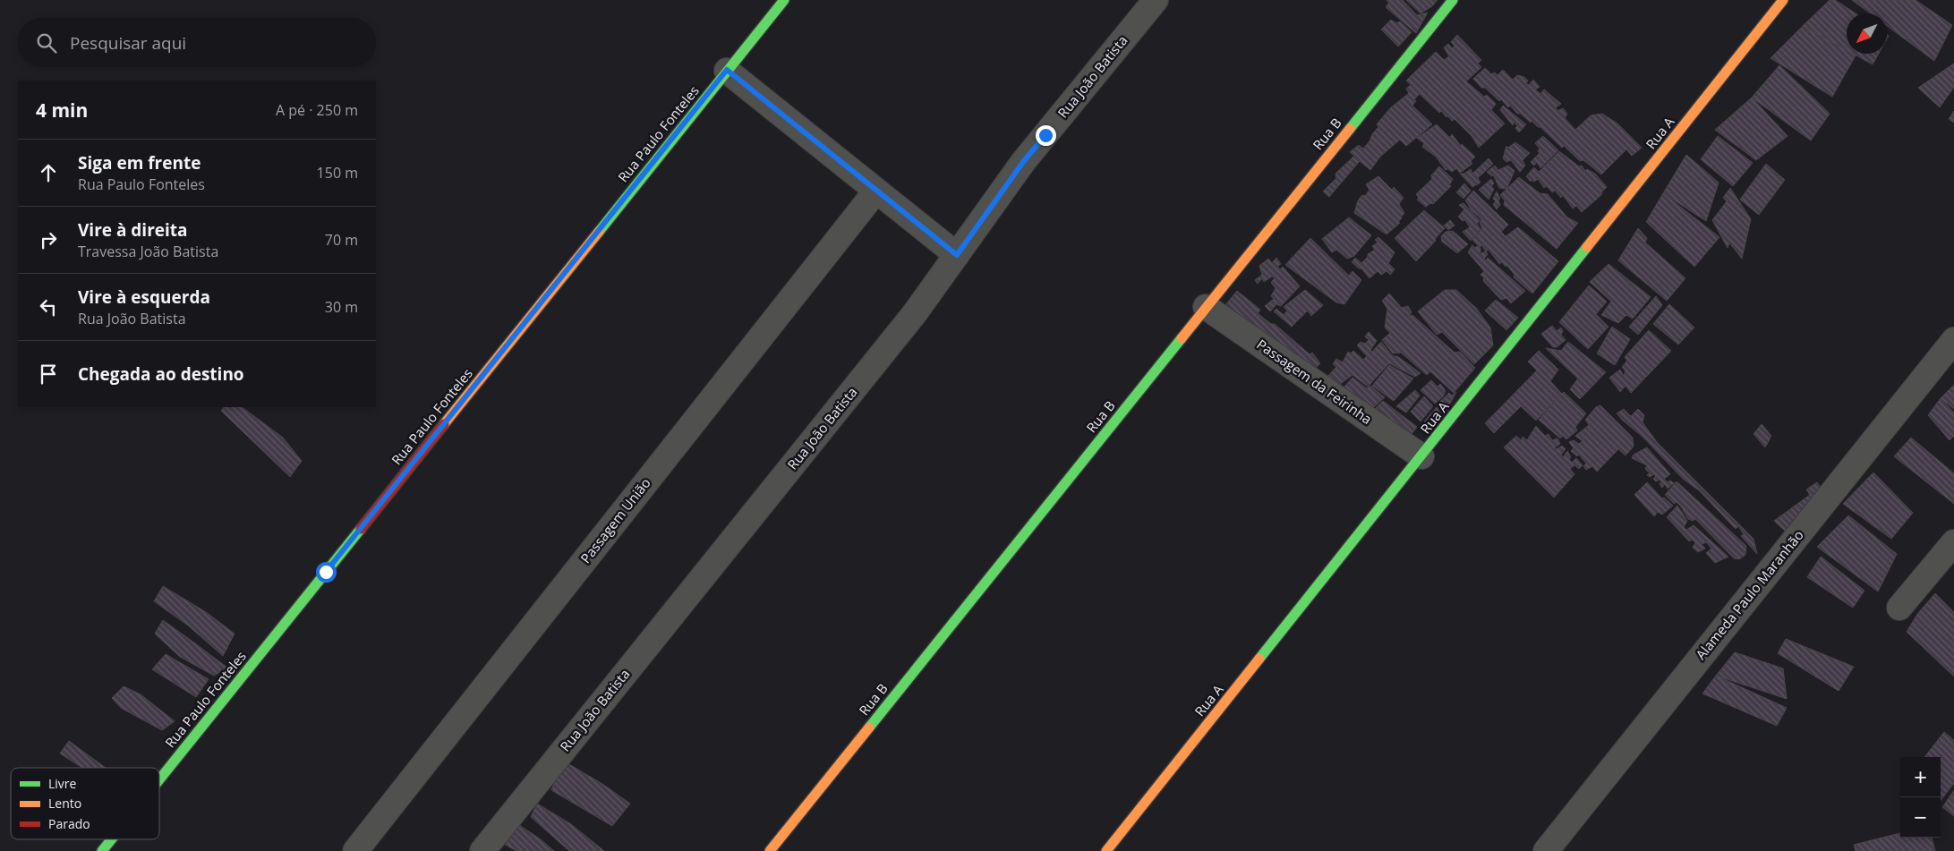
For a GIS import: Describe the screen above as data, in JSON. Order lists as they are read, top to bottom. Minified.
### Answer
{"streets":{"street":["Rua João Batista","Rua A","Rua Paulo Fonteles","Rua B","Passagem da Feirinha","Passagem União","Alameda Paulo Maranhão"]},"crossings":[["Rua A","Passagem da Feirinha"],["Rua B","Passagem da Feirinha"]],"legend":["Livre","Lento","Parado"],"north":"bottom left","page":{"search":"Pesquisar aqui","heading":["4 min","A pé · 250 m"],"list":[["Siga em frente","Rua Paulo Fonteles","150 m"],["Vire à direita","Travessa João Batista","70 m"],["Vire à esquerda","Rua João Batista","30 m"],"Chegada ao destino"],"map_buttons":["+","−"]}}
